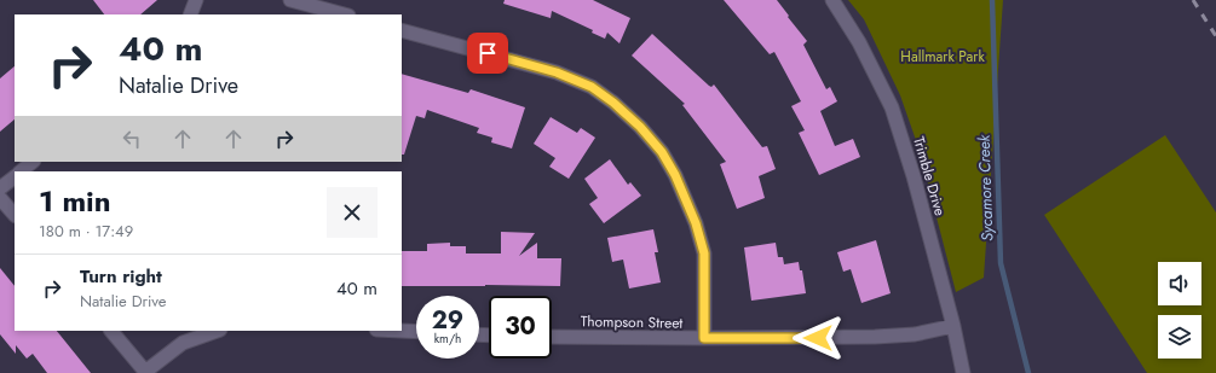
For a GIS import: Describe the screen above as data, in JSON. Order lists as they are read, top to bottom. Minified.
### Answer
{"streets":{"street":["Trimble Drive","Thompson Street"]},"crossings":[["Trimble Drive","Thompson Street"]],"water":["Sycamore Creek"],"parks":["Hallmark Park"],"page":{"turn":["40 m","Natalie Drive"],"heading":["1 min","180 m · 17:49"],"list":[{"name":"Turn right","note":"Natalie Drive","value":"40 m"}],"speed":"29 km/h","limit":"30"}}
